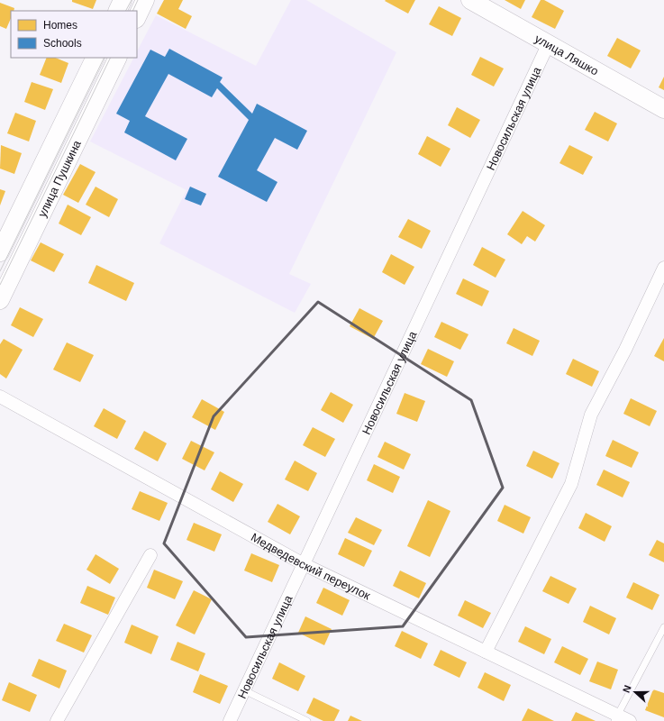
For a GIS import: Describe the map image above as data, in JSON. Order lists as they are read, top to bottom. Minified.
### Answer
{"streets":{"main road":["улица Ляшко","улица Пушкина"],"street":["Новосильская улица","Медведевский переулок"]},"crossings":[["улица Ляшко","Новосильская улица"],["Новосильская улица","Медведевский переулок"]],"legend":["Homes","Schools"],"north":"left"}
